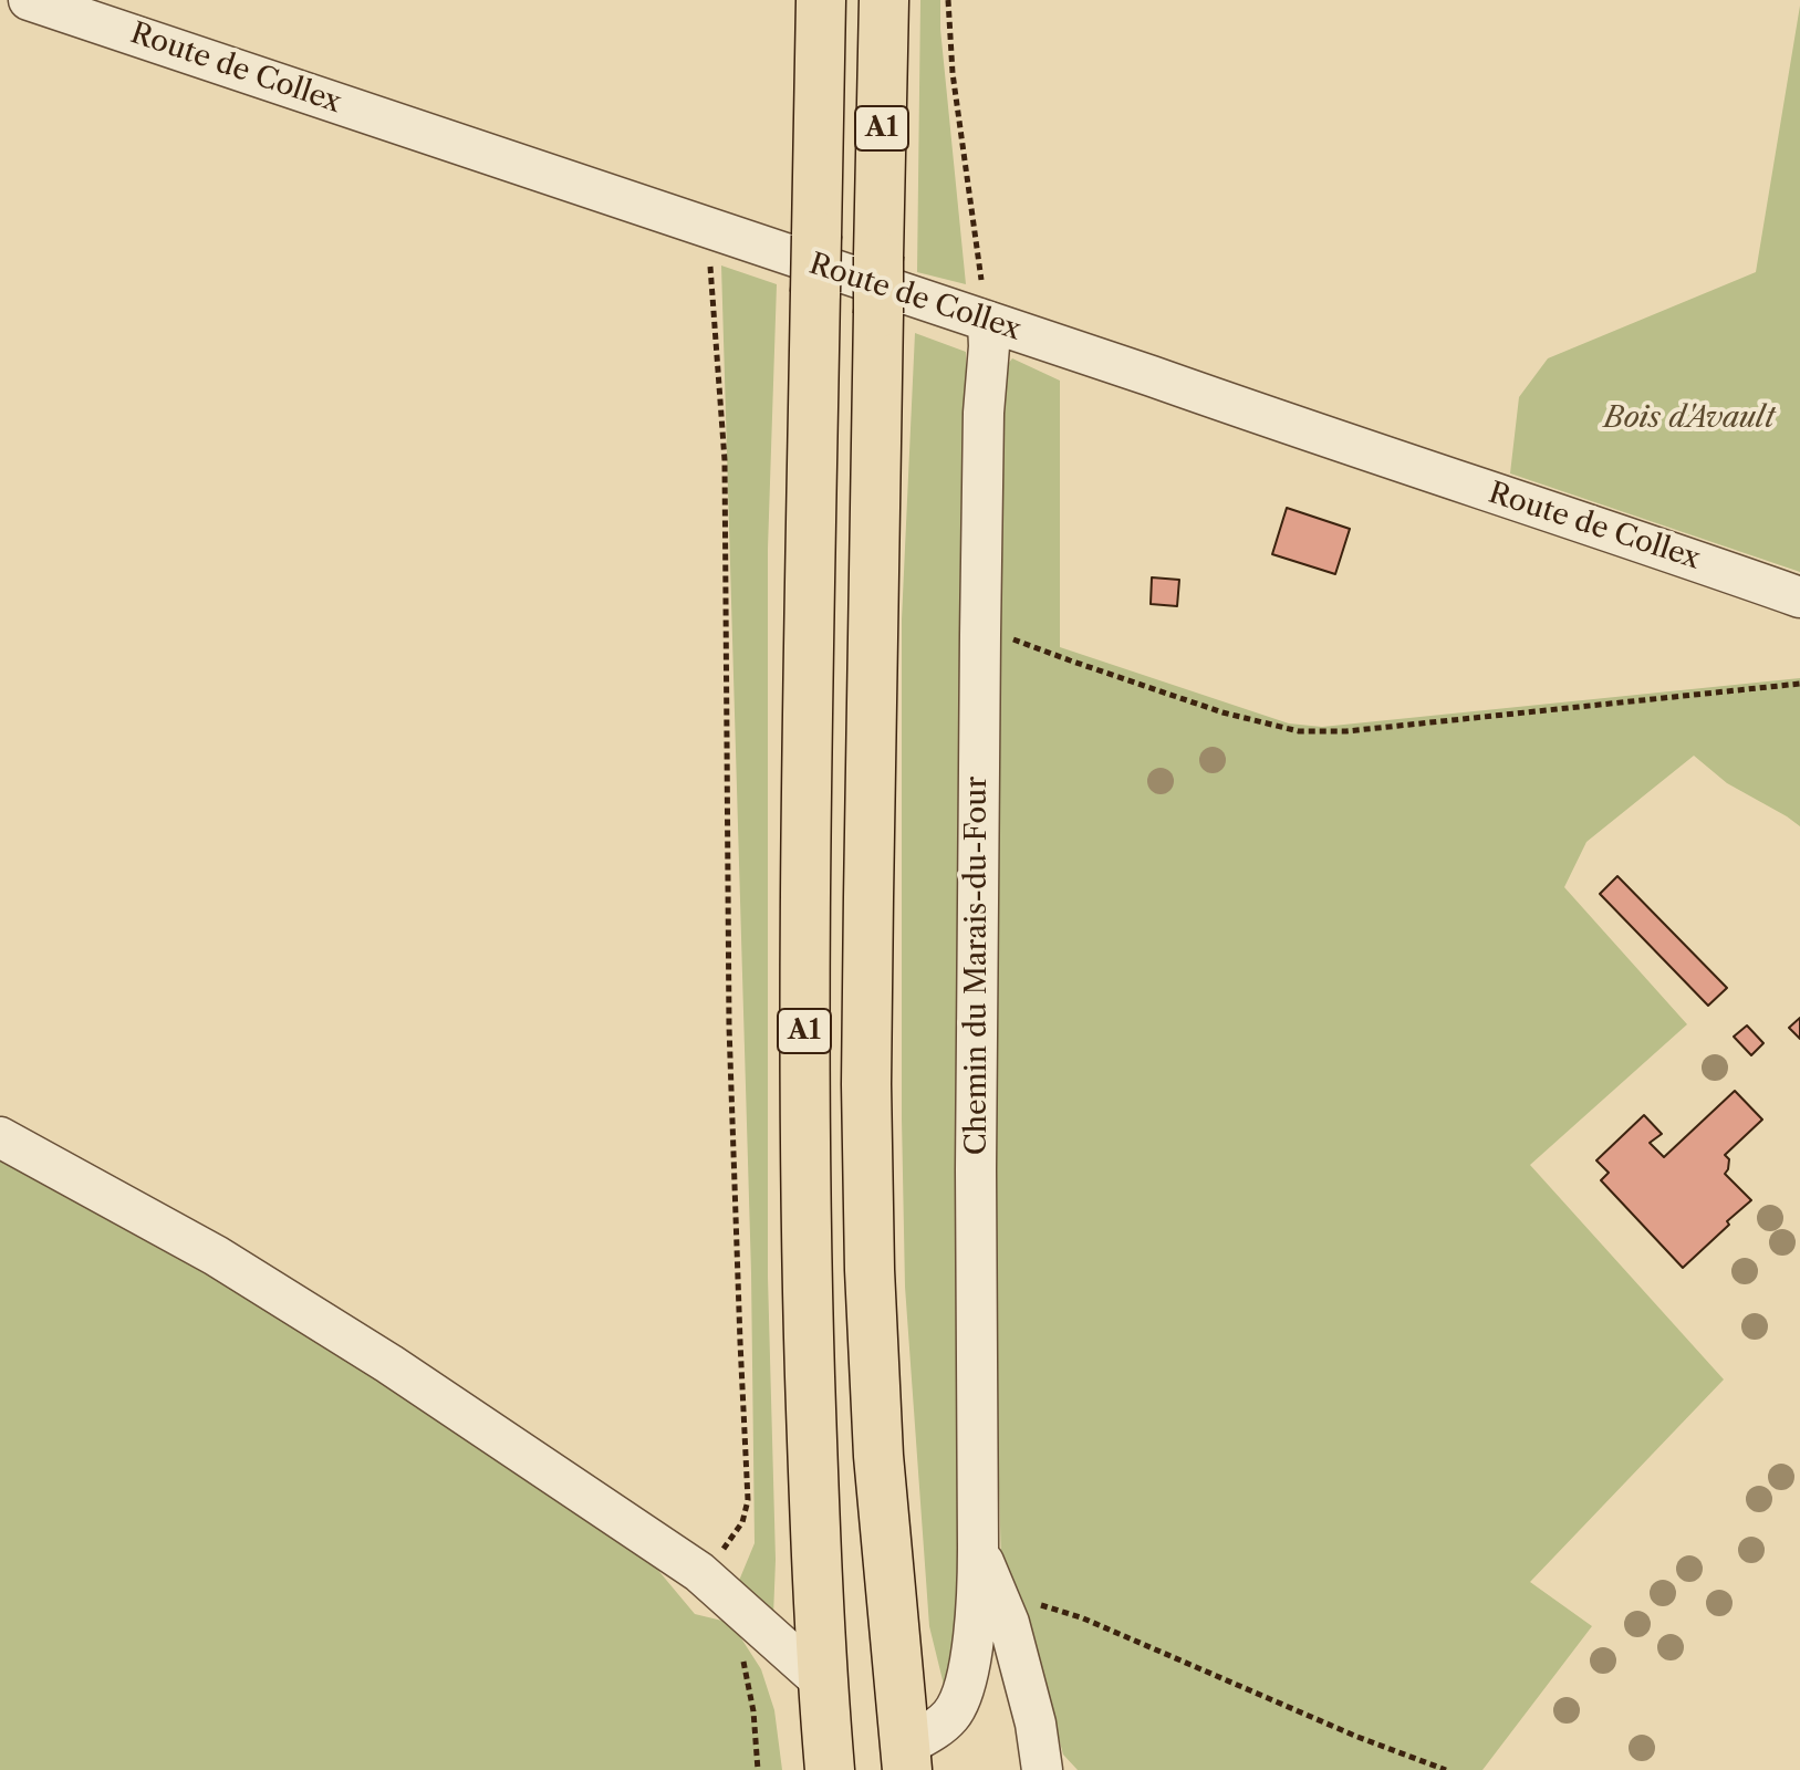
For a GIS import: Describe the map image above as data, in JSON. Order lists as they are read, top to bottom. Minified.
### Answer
{"streets":{"highway":["A1"],"street":["Route de Collex","Chemin du Marais-du-Four"]},"crossings":[["Route de Collex","Chemin du Marais-du-Four"]],"parks":["Bois d'Avault"]}
